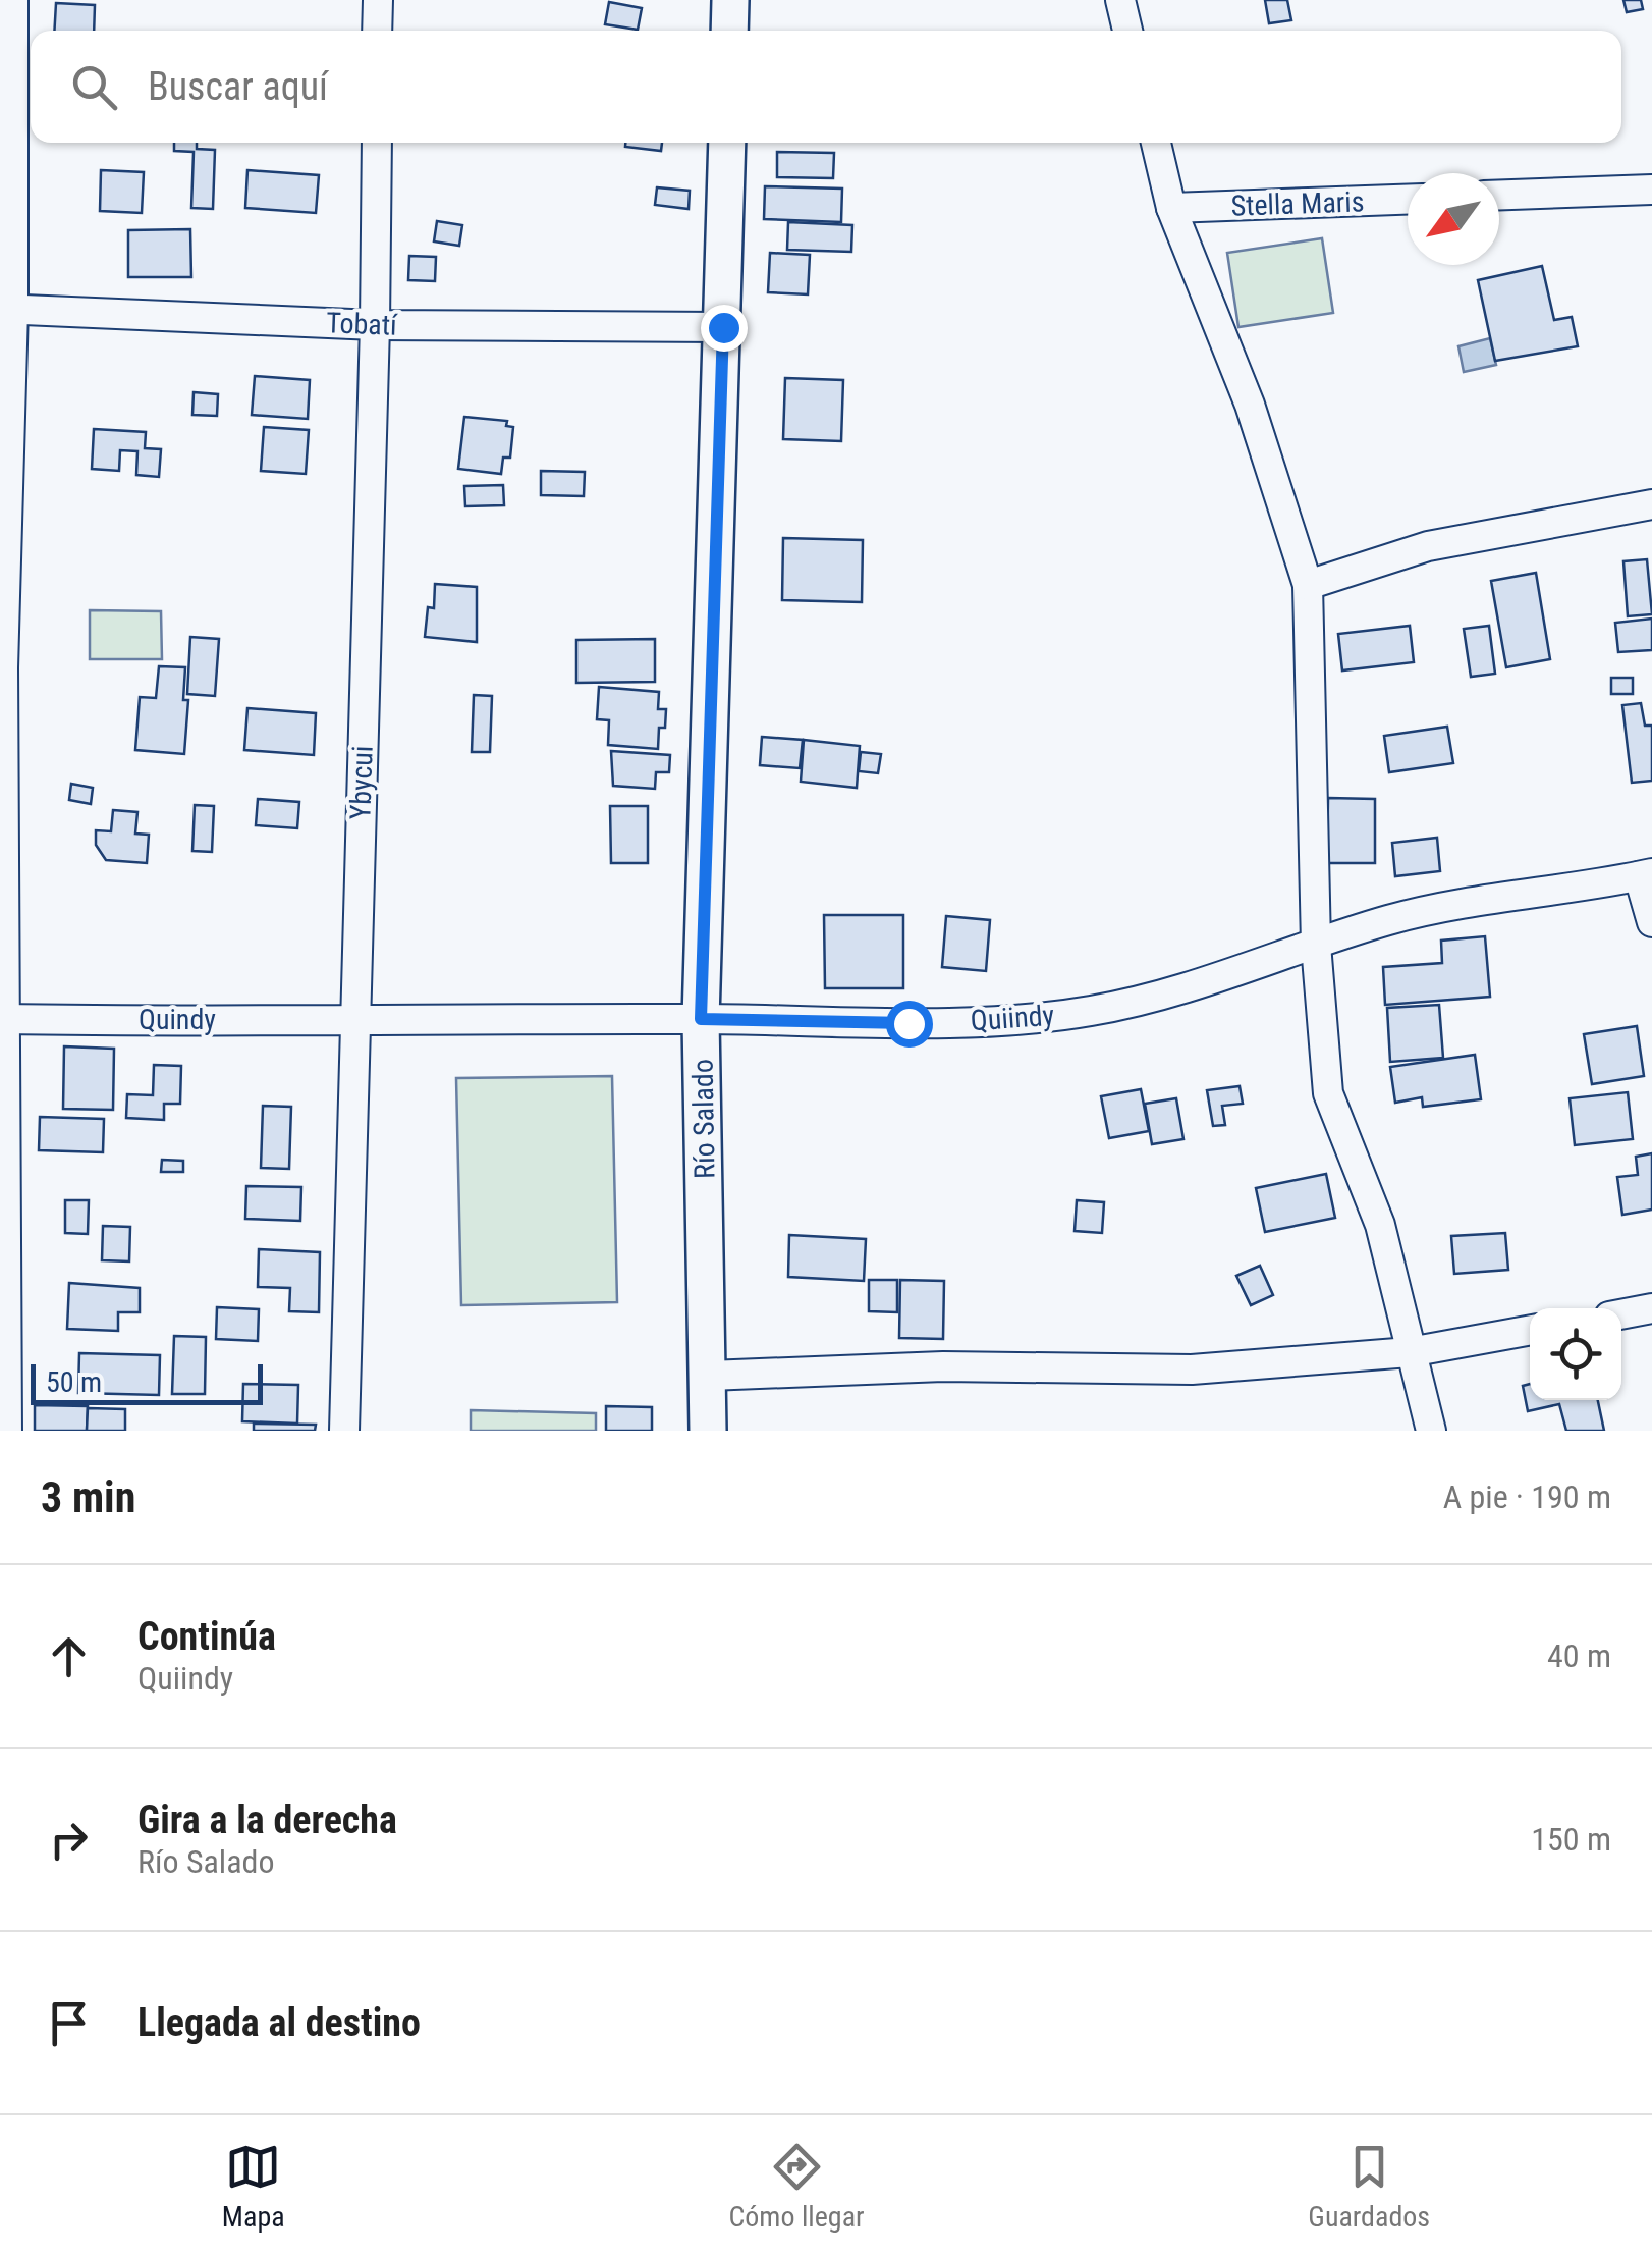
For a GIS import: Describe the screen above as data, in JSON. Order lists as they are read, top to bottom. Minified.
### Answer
{"streets":{"street":["Stella Maris","Tobatí","Ybycui","Quiindy","Quindy","Río Salado"]},"crossings":[["Tobatí","Ybycui"],["Tobatí","Río Salado"],["Ybycui","Quiindy"],["Ybycui","Quindy"],["Quiindy","Quindy"],["Quiindy","Río Salado"]],"scale_bar":"50 m","north":"bottom left","page":{"search":"Buscar aquí","scale":"50 m","heading":["3 min","A pie · 190 m"],"list":[["Continúa","Quiindy","40 m"],["Gira a la derecha","Río Salado","150 m"],"Llegada al destino"],"nav":["Mapa","Cómo llegar","Guardados"]}}
